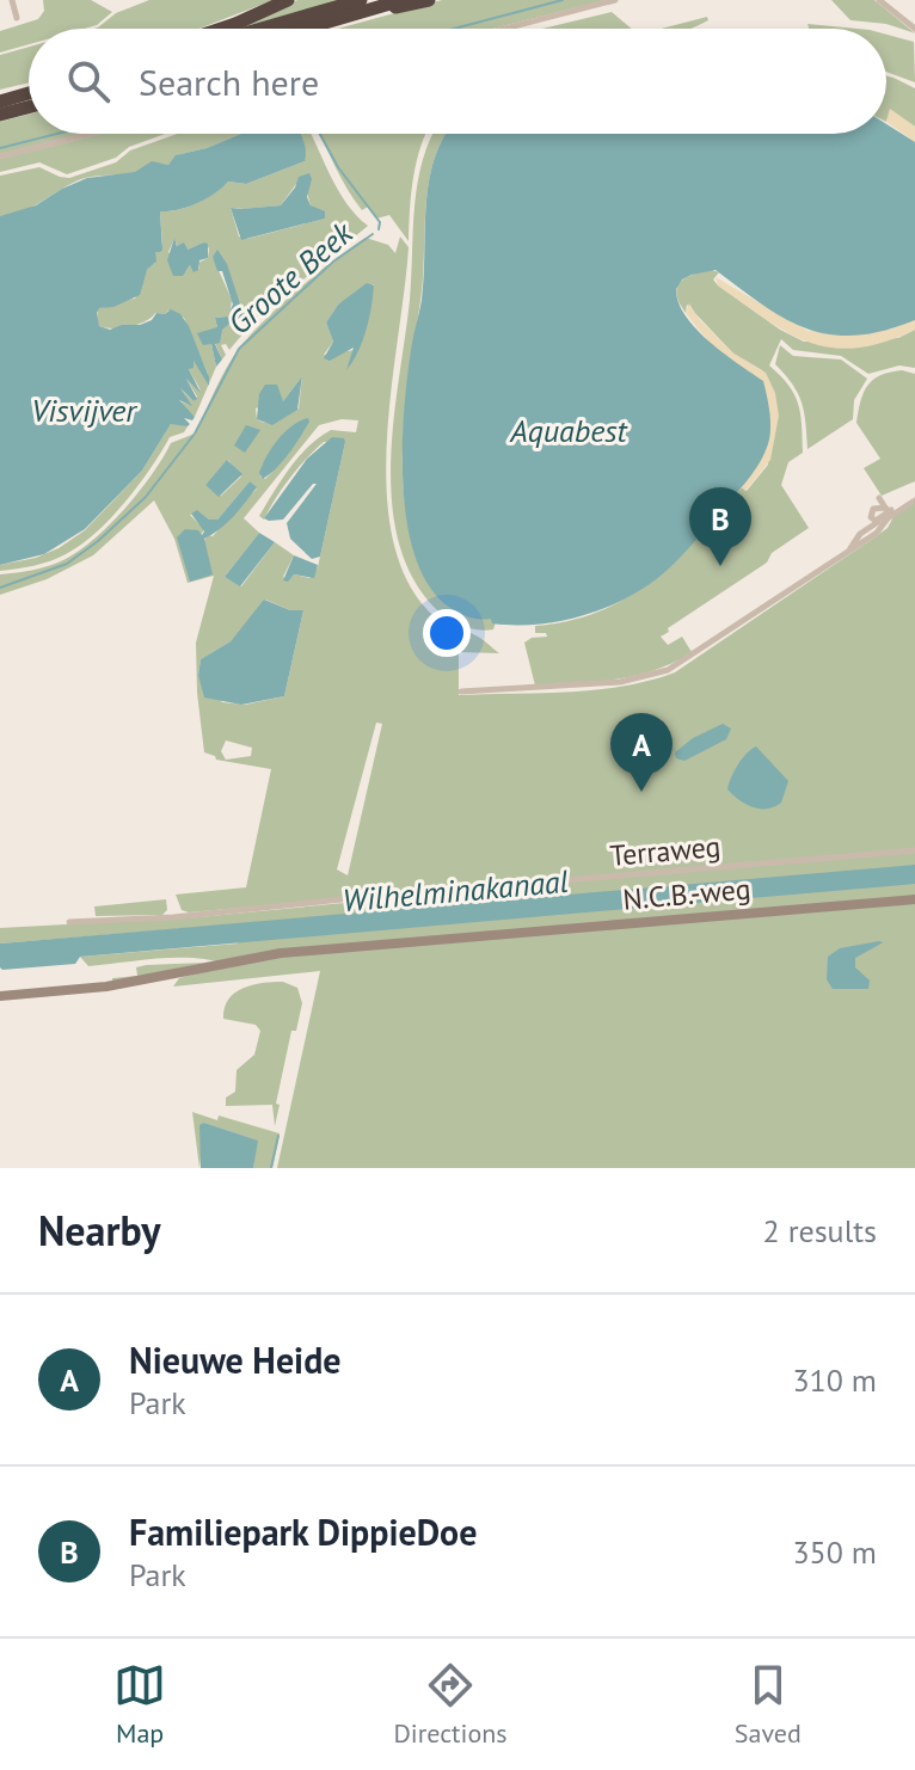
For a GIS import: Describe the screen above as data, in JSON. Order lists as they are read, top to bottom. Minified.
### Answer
{"streets":{"street":["Terraweg","N.C.B.-weg"]},"water":["Groote Beek","Visvijver","Aquabest","Wilhelminakanaal"],"page":{"search":"Search here","pins":["B","A"],"heading":["Nearby","2 results"],"list":[{"mark":"A","name":"Nieuwe Heide","note":"Park","value":"310 m"},{"mark":"B","name":"Familiepark DippieDoe","note":"Park","value":"350 m"}],"nav":["Map","Directions","Saved"]}}
